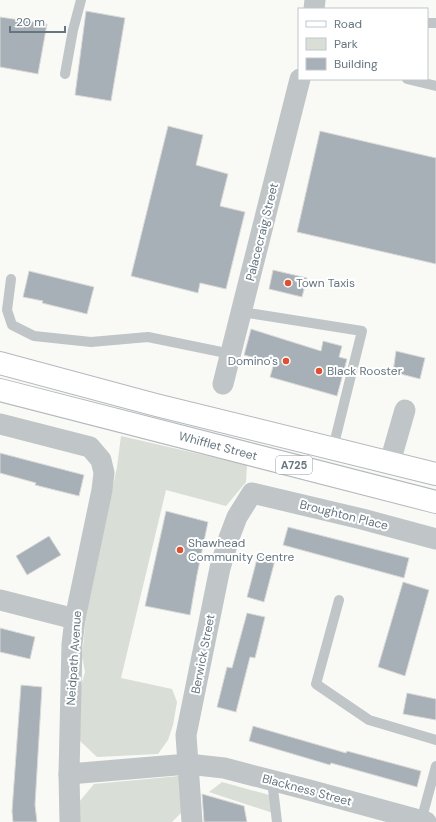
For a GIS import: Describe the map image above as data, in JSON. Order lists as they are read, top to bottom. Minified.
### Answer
{"streets":{"main road":["Whifflet Street","A725"],"street":["Palacecraig Street","Broughton Place","Berwick Street","Neidpath Avenue","Blackness Street"]},"crossings":[["Broughton Place","Berwick Street"],["Berwick Street","Blackness Street"],["Neidpath Avenue","Blackness Street"]],"places":["Town Taxis","Domino's","Black Rooster","Shawhead Community Centre"],"legend":["Road","Park","Building"],"scale_bar":"20 m"}
